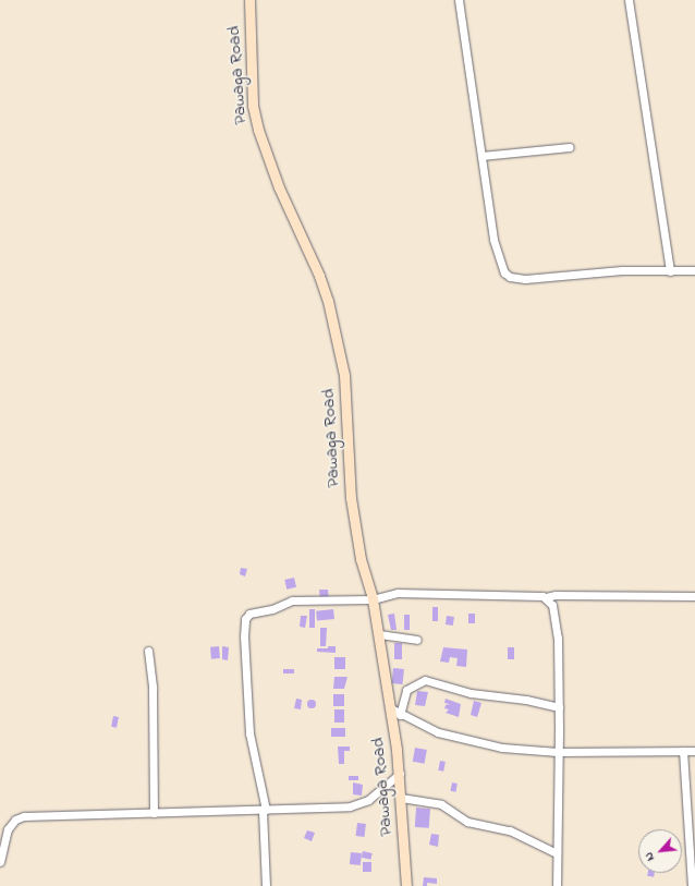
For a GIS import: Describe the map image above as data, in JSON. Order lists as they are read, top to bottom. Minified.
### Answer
{"streets":{"main road":["Pawaga Road"]},"north":"bottom left"}
